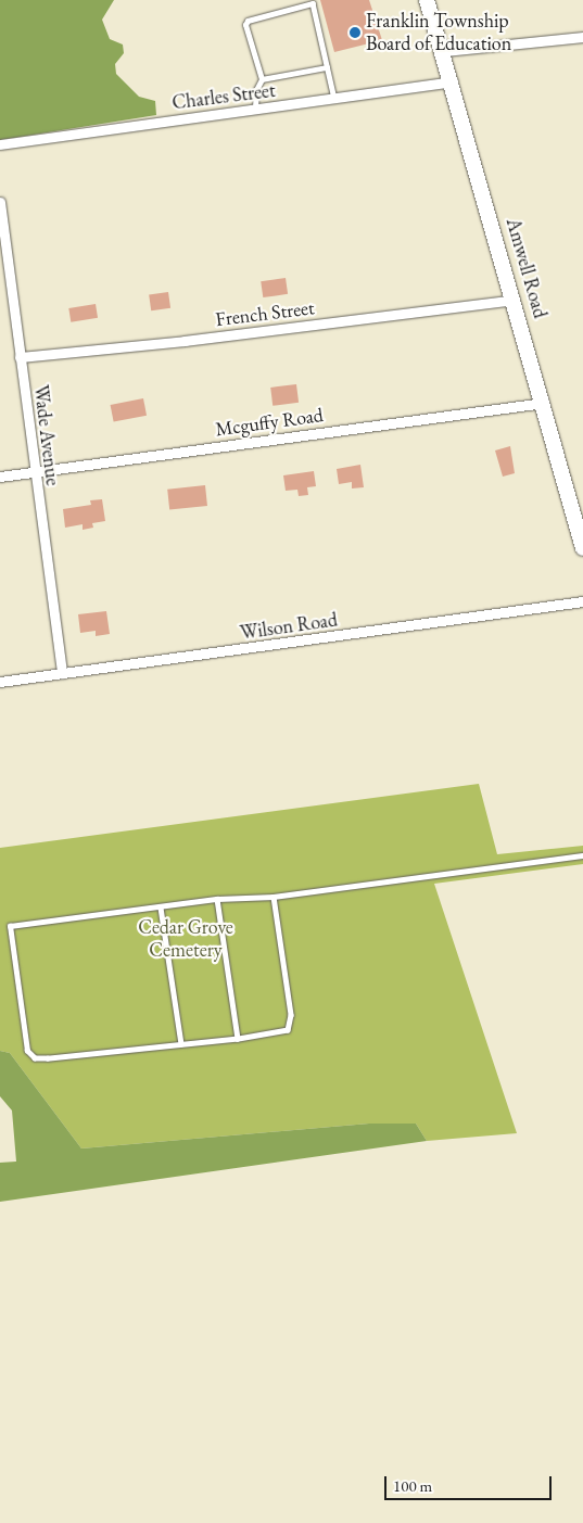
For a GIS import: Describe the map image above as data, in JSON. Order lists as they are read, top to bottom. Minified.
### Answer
{"streets":{"main road":["Amwell Road"],"street":["Charles Street","French Street","Mcguffy Road","Wade Avenue","Wilson Road"]},"crossings":[["Charles Street","Amwell Road"],["Amwell Road","French Street"],["Amwell Road","Mcguffy Road"],["French Street","Wade Avenue"],["Mcguffy Road","Wade Avenue"],["Wade Avenue","Wilson Road"]],"parks":["Cedar Grove Cemetery"],"places":["Franklin Township Board of Education"],"scale_bar":"100 m"}
